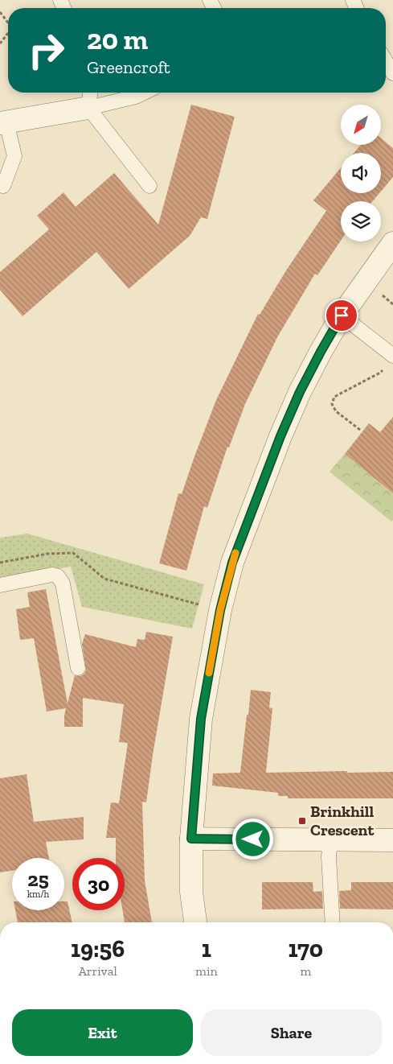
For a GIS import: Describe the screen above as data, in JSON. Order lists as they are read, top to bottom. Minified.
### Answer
{"places":{"transit":["Brinkhill Crescent"]},"north":"bottom left","page":{"turn":["20 m","Greencroft"],"speed":"25 km/h","limit":"30","eta":["19:56","Arrival","1","min","170","m"],"buttons":["Exit","Share"]}}
